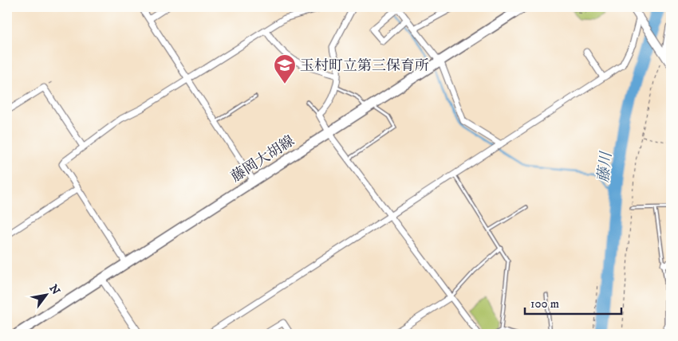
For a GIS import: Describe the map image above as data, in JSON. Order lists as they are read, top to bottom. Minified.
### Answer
{"streets":{"main road":["藤岡大胡線"]},"water":["藤川"],"places":{"school or university":["玉村町立第三保育所"]},"scale_bar":"100 m","north":"top right"}
